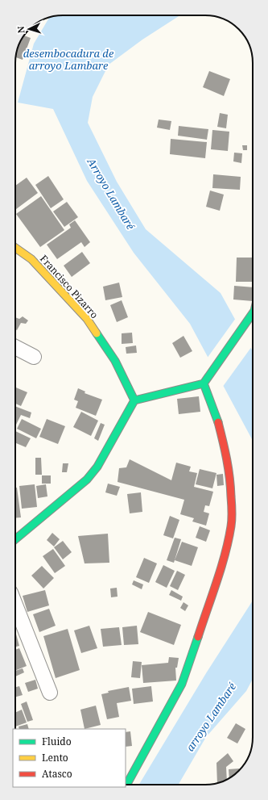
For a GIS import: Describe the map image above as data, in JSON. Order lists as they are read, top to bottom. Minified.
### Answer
{"streets":{"street":["Francisco Pizarro"]},"water":["desembocadura de arroyo Lambare","Arroyo Lambaré","arroyo Lambaré"],"legend":["Fluido","Lento","Atasco"],"north":"left"}
